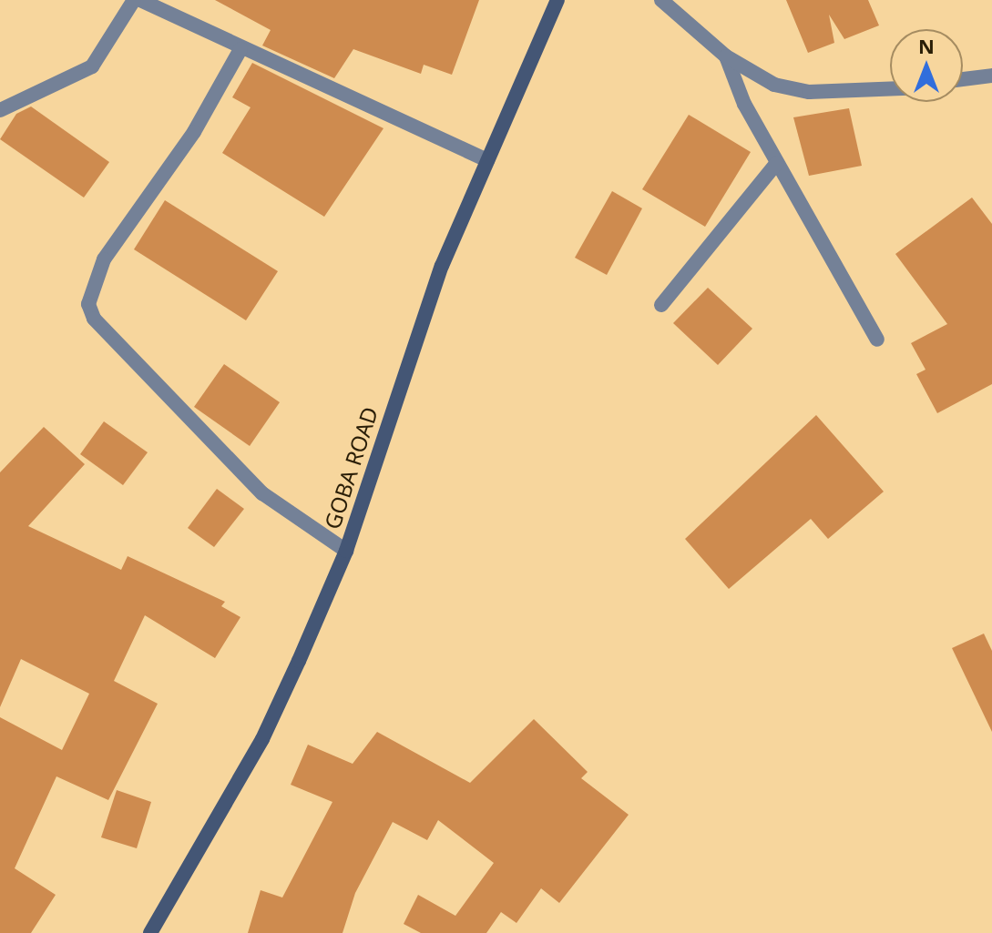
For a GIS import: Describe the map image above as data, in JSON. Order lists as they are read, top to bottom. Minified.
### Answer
{"streets":{"main road":["GOBA ROAD"]},"north":"top"}
